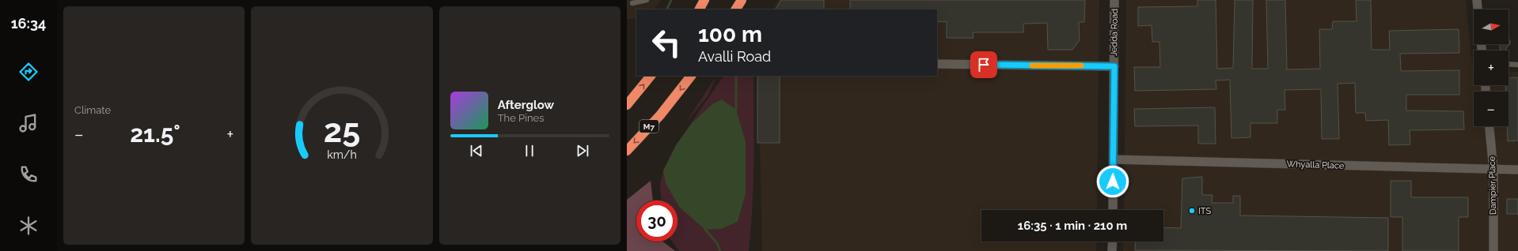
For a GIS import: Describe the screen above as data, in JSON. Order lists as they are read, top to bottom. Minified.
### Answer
{"streets":{"highway":["M7"],"street":["Jedda Road","Whyalla Place","Dampier Place"]},"crossings":[["Jedda Road","Whyalla Place"],["Whyalla Place","Dampier Place"]],"places":["ITS"],"north":"right","page":{"tabs":"16:34","tile":"Climate","map_buttons":["+","−"],"turn":["100 m","Avalli Road"],"song":["Afterglow","The Pines"],"heat":["−","21.5°","+"],"limit":"30","trip":"16:35 · 1 min · 210 m","gauge":["25","km/h"]}}
